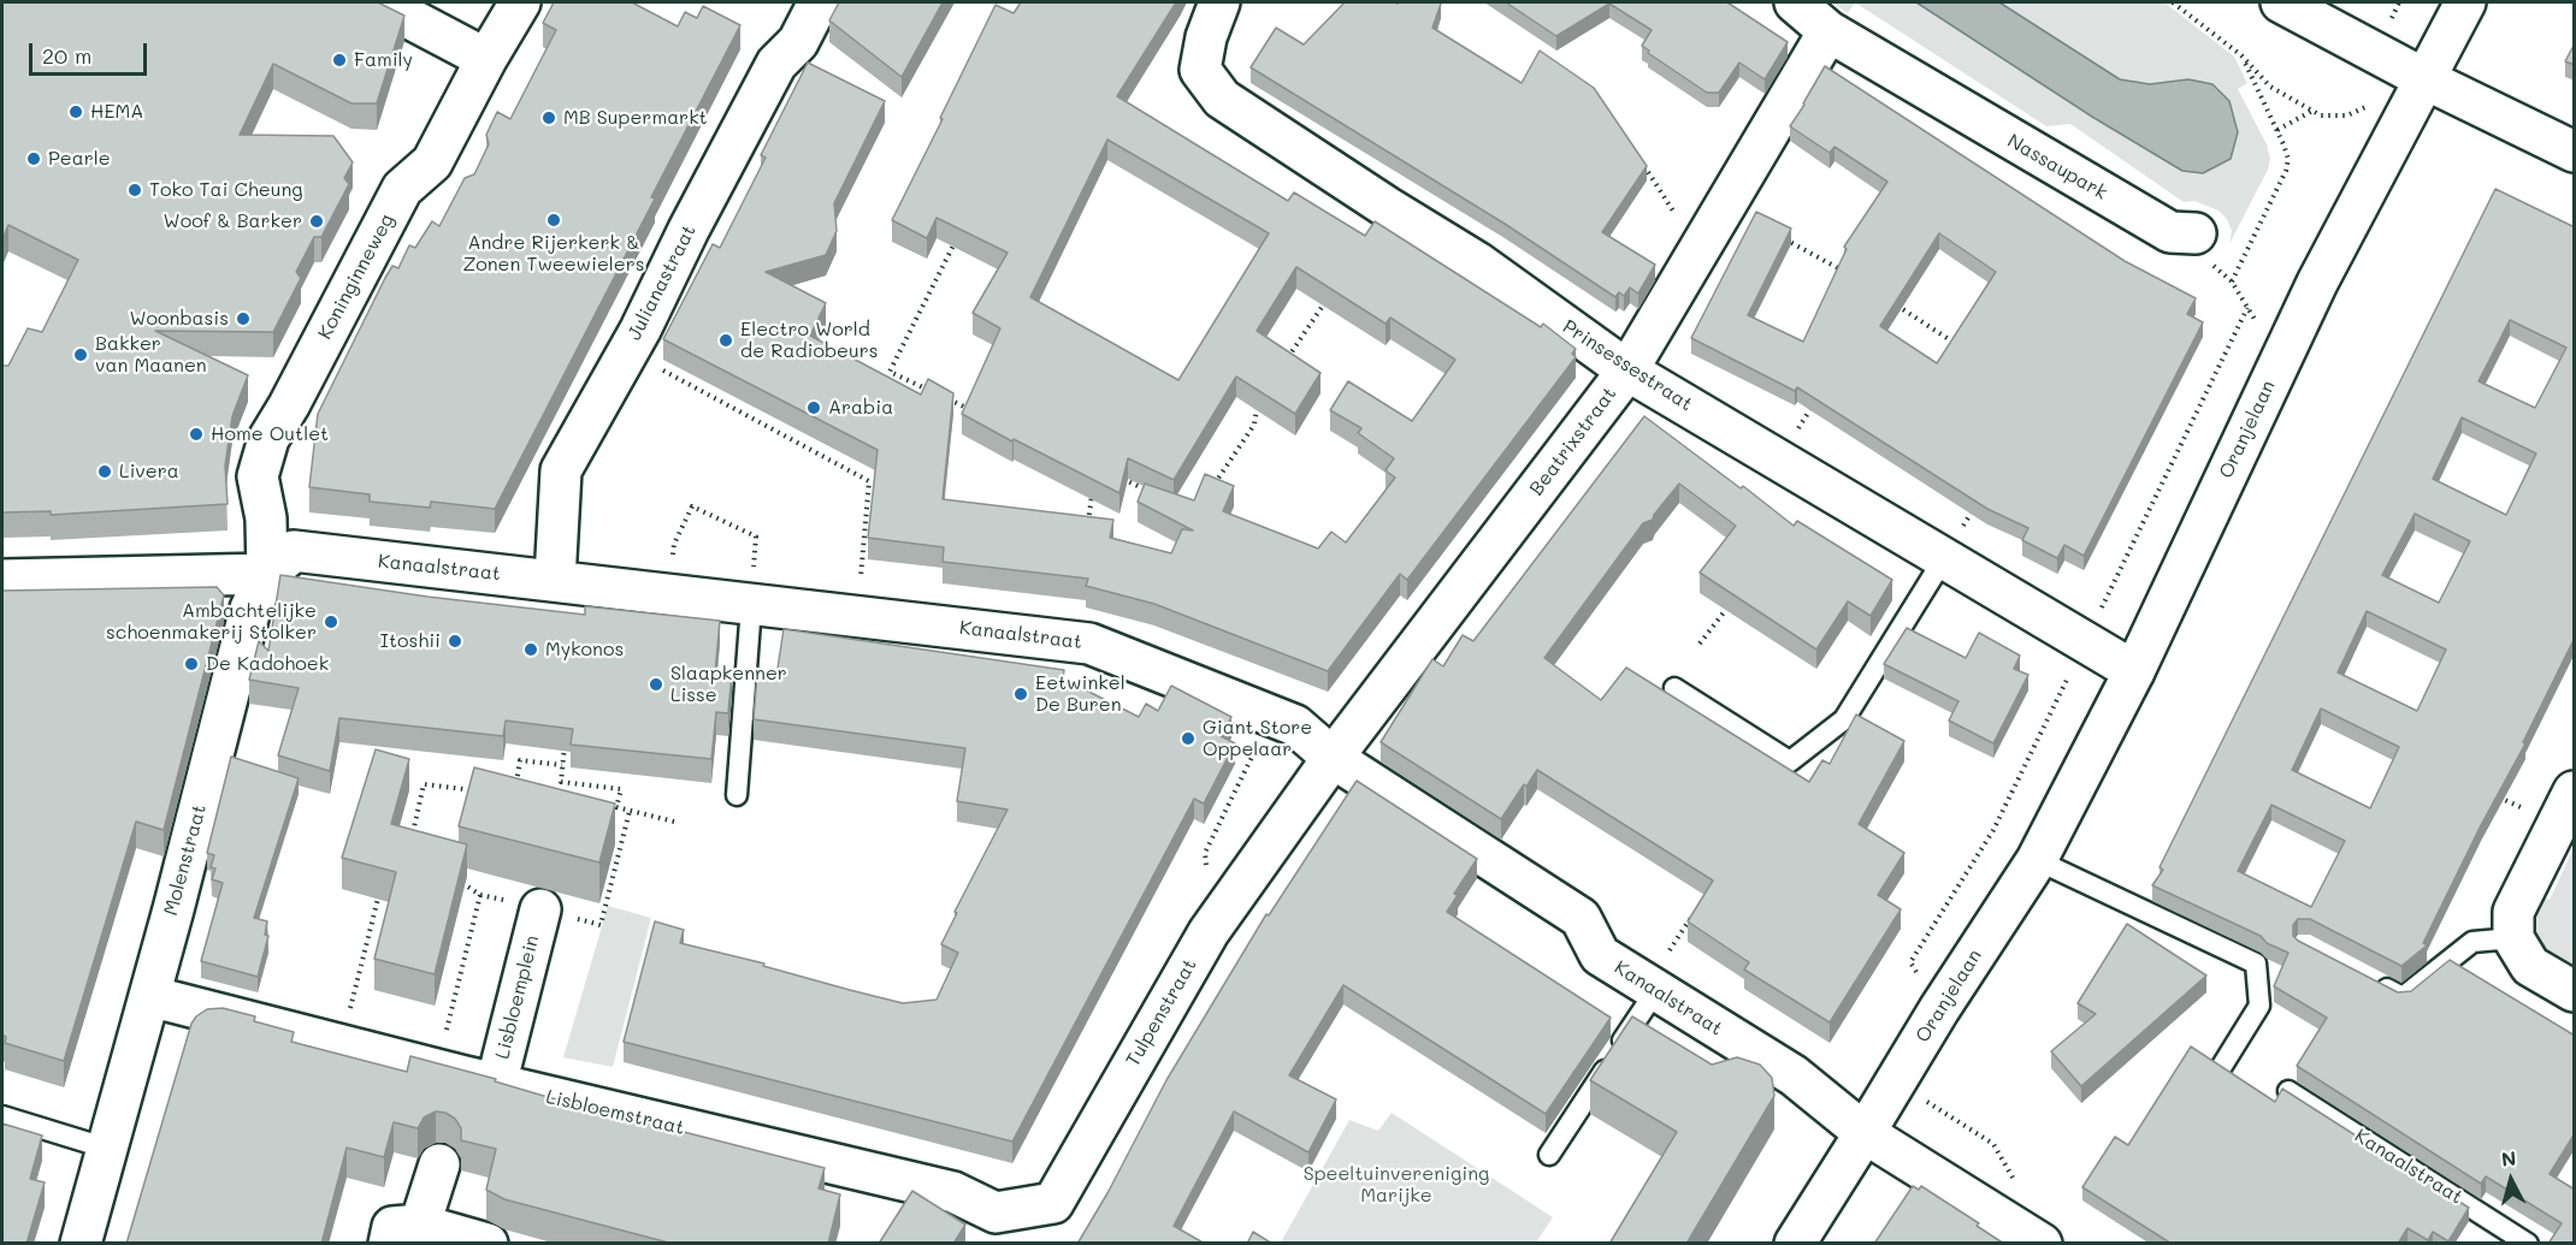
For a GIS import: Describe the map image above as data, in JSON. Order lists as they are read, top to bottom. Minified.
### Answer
{"streets":{"street":["Nassaupark","Koninginneweg","Julianastraat","Prinsessestraat","Oranjelaan","Beatrixstraat","Kanaalstraat","Molenstraat","Lisbloemplein","Tulpenstraat","Lisbloemstraat"]},"crossings":[["Nassaupark","Beatrixstraat"],["Koninginneweg","Kanaalstraat"],["Koninginneweg","Molenstraat"],["Julianastraat","Kanaalstraat"],["Prinsessestraat","Oranjelaan"],["Prinsessestraat","Beatrixstraat"],["Oranjelaan","Kanaalstraat"],["Beatrixstraat","Kanaalstraat"],["Beatrixstraat","Tulpenstraat"],["Kanaalstraat","Molenstraat"],["Kanaalstraat","Tulpenstraat"],["Molenstraat","Lisbloemstraat"],["Lisbloemplein","Lisbloemstraat"],["Tulpenstraat","Lisbloemstraat"]],"parks":["Speeltuinvereniging Marijke"],"places":["Family","HEMA","MB Supermarkt","Pearle","Toko Tai Cheung","Andre Rijerkerk & Zonen Tweewielers","Woof & Barker","Woonbasis","Electro World de Radiobeurs","Bakker van Maanen","Arabia","Home Outlet","Livera","Ambachtelijke schoenmakerij Stolker","Itoshii","Mykonos","De Kadohoek","Slaapkenner Lisse","Eetwinkel De Buren","Giant Store Oppelaar"],"scale_bar":"20 m","north":"top"}
